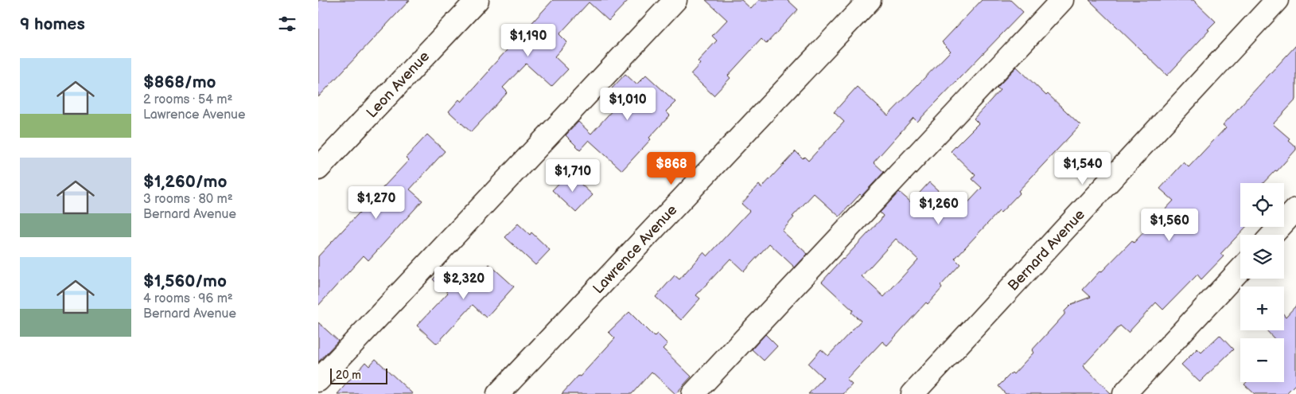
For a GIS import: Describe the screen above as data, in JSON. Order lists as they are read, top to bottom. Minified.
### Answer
{"streets":{"street":["Leon Avenue","Lawrence Avenue","Bernard Avenue"]},"scale_bar":"20 m","page":{"heading":"9 homes","price":["$1,190","$1,010","$868","$1,540","$1,710","$1,270","$1,260","$1,560","$2,320"],"list":[{"name":"$868/mo","note":"2 rooms · 54 m² · Lawrence Avenue"},{"name":"$1,260/mo","note":"3 rooms · 80 m² · Bernard Avenue"},{"name":"$1,560/mo","note":"4 rooms · 96 m² · Bernard Avenue"}],"map_buttons":["+","−"],"scale":"20 m"}}
